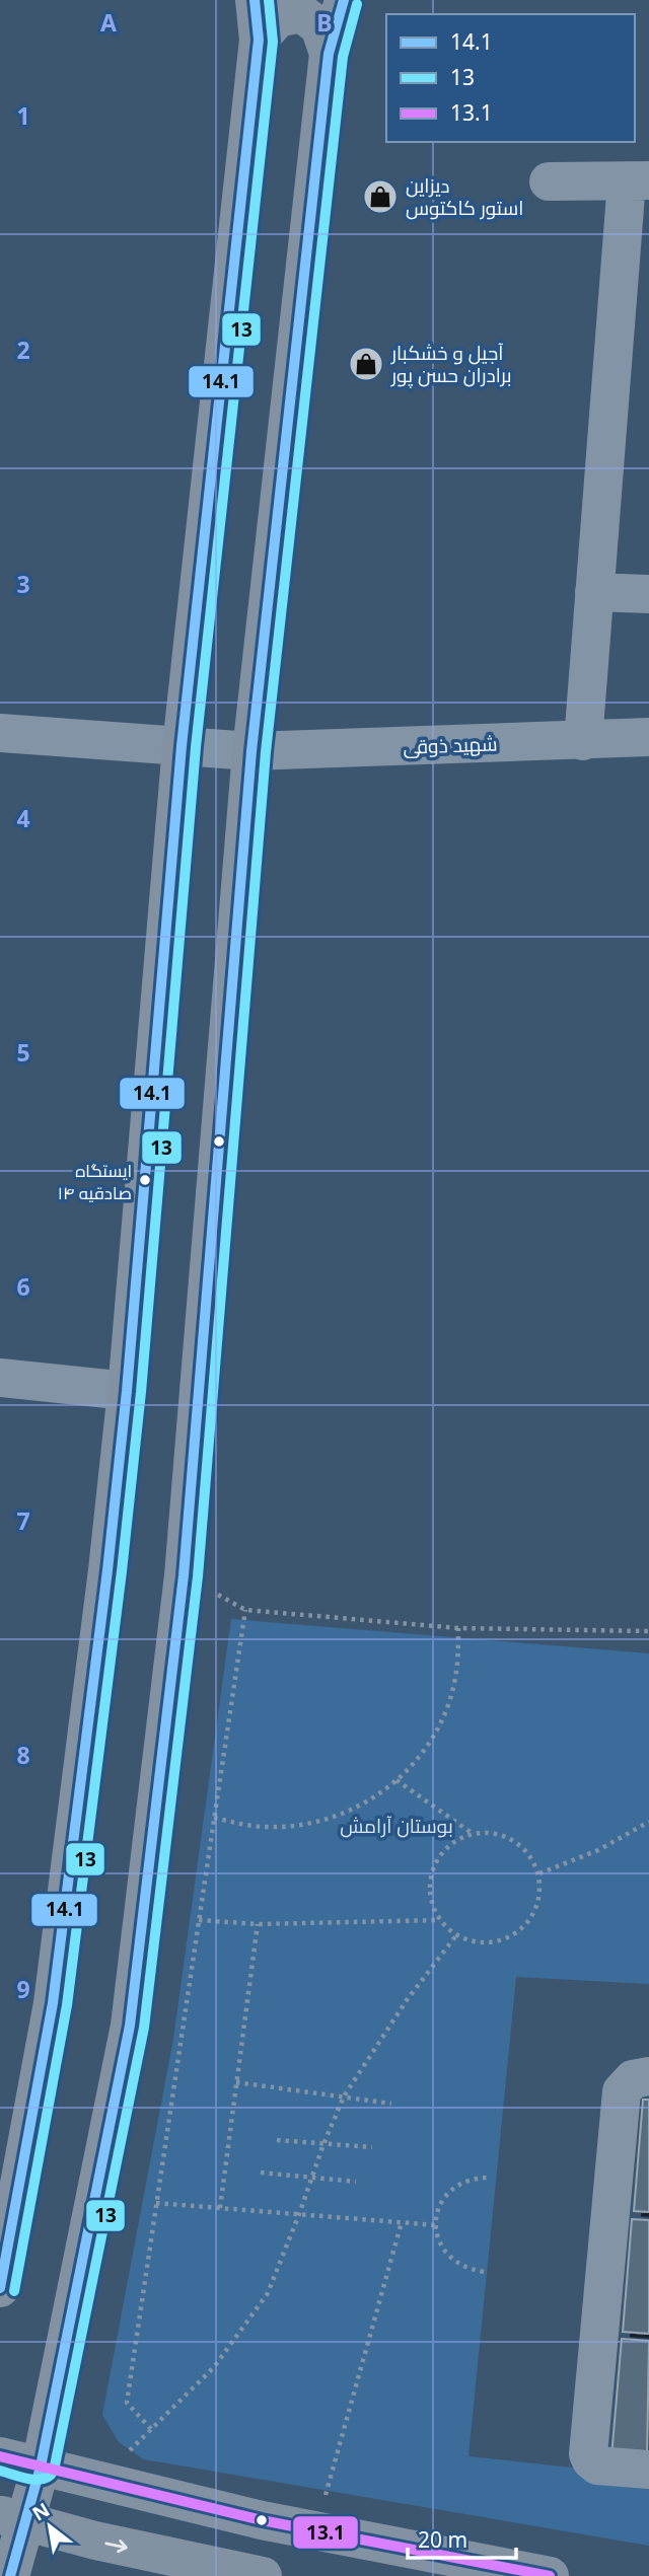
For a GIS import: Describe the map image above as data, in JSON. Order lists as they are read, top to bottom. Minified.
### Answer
{"streets":{"street":["شهید ذوقی"]},"parks":["بوستان آرامش"],"places":{"shop":["دیزاین استور کاکتوس","آجیل و خشکبار برادران حسن پور"],"other":["ایستگاه صادقیه ۱۴"]},"lines":["transit line 14.1","transit line 13","transit line 13.1"],"legend":["14.1","13","13.1"],"scale_bar":"20 m","north":"top left","grid":{"columns":["A","B"],"rows":["1","2","3","4","5","6","7","8","9"]}}
